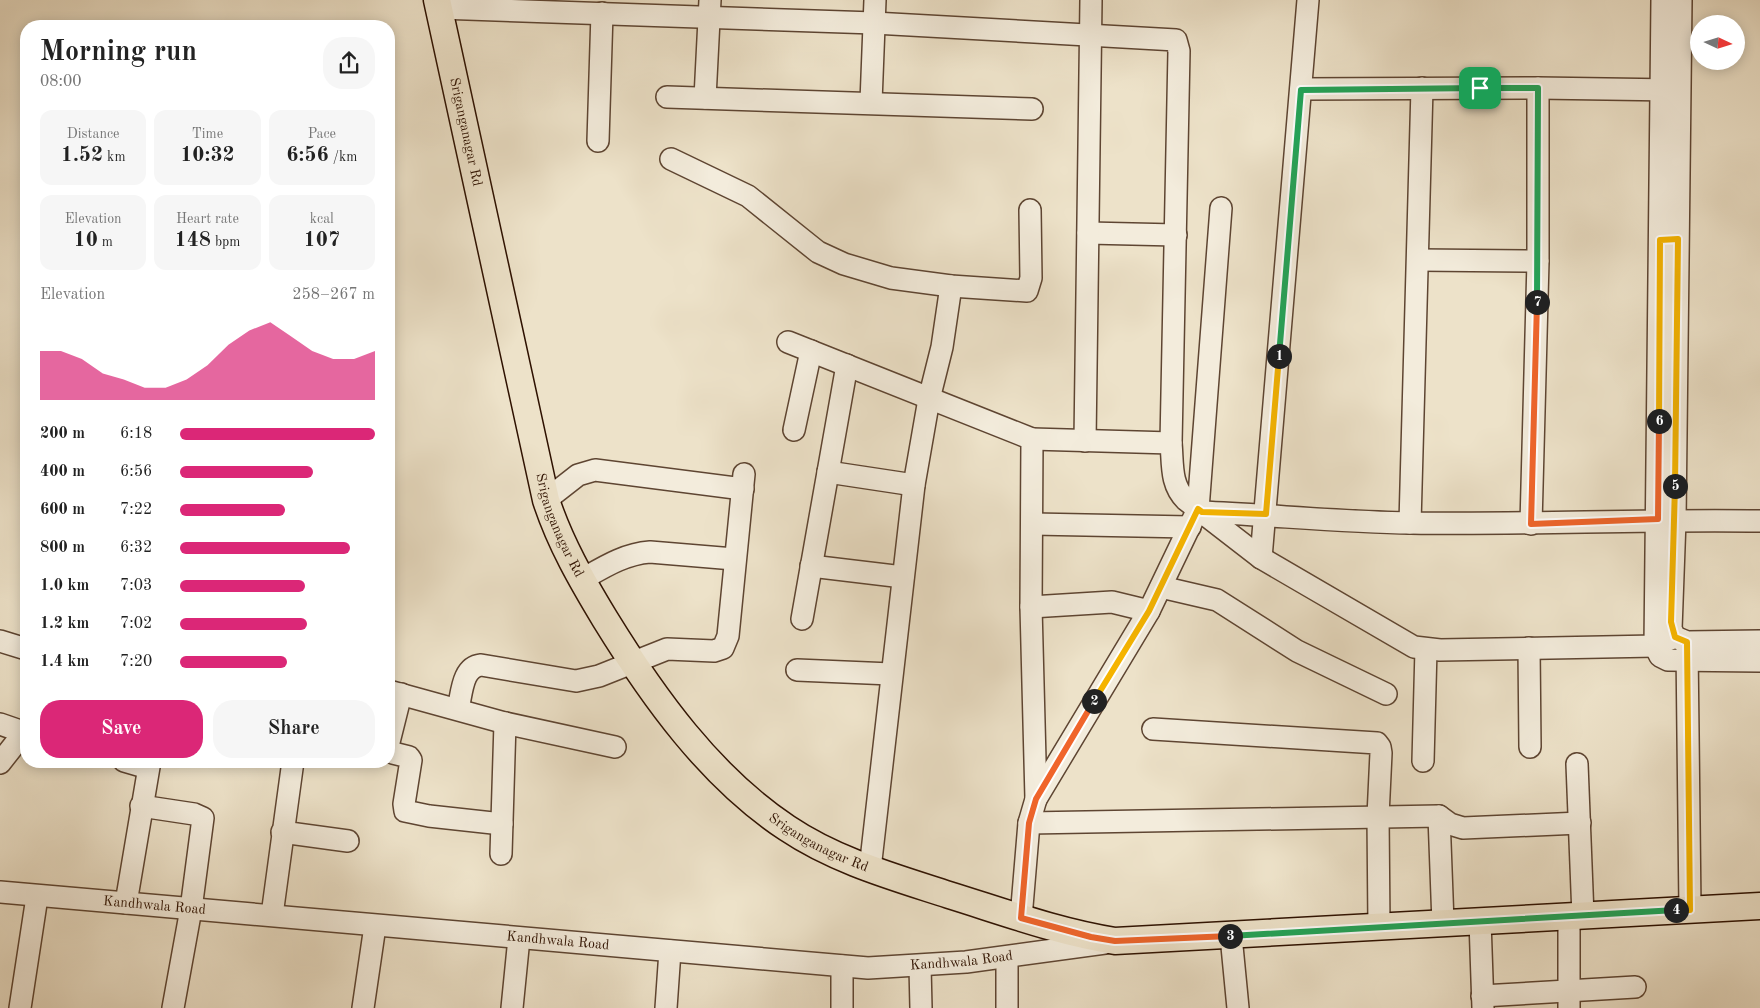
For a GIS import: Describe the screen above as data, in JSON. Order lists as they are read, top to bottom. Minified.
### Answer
{"streets":{"main road":["Sriganganagar Rd"],"street":["Kandhwala Road"]},"crossings":[["Sriganganagar Rd","Kandhwala Road"]],"north":"right","page":{"heading":["Morning run","08:00"],"stats":[["Distance","1.52 km"],["Time","10:32"],["Pace","6:56 /km"],["Elevation","10 m"],["Heart rate","148 bpm"],["kcal","107"]],"chart":["Elevation","258–267 m"],"pins":["7","1","6","5","2","4","3"],"list":[{"name":"200 m","note":"6:18"},{"name":"400 m","note":"6:56"},{"name":"600 m","note":"7:22"},{"name":"800 m","note":"6:32"},{"name":"1.0 km","note":"7:03"},{"name":"1.2 km","note":"7:02"},{"name":"1.4 km","note":"7:20"}],"buttons":["Save","Share"]}}
